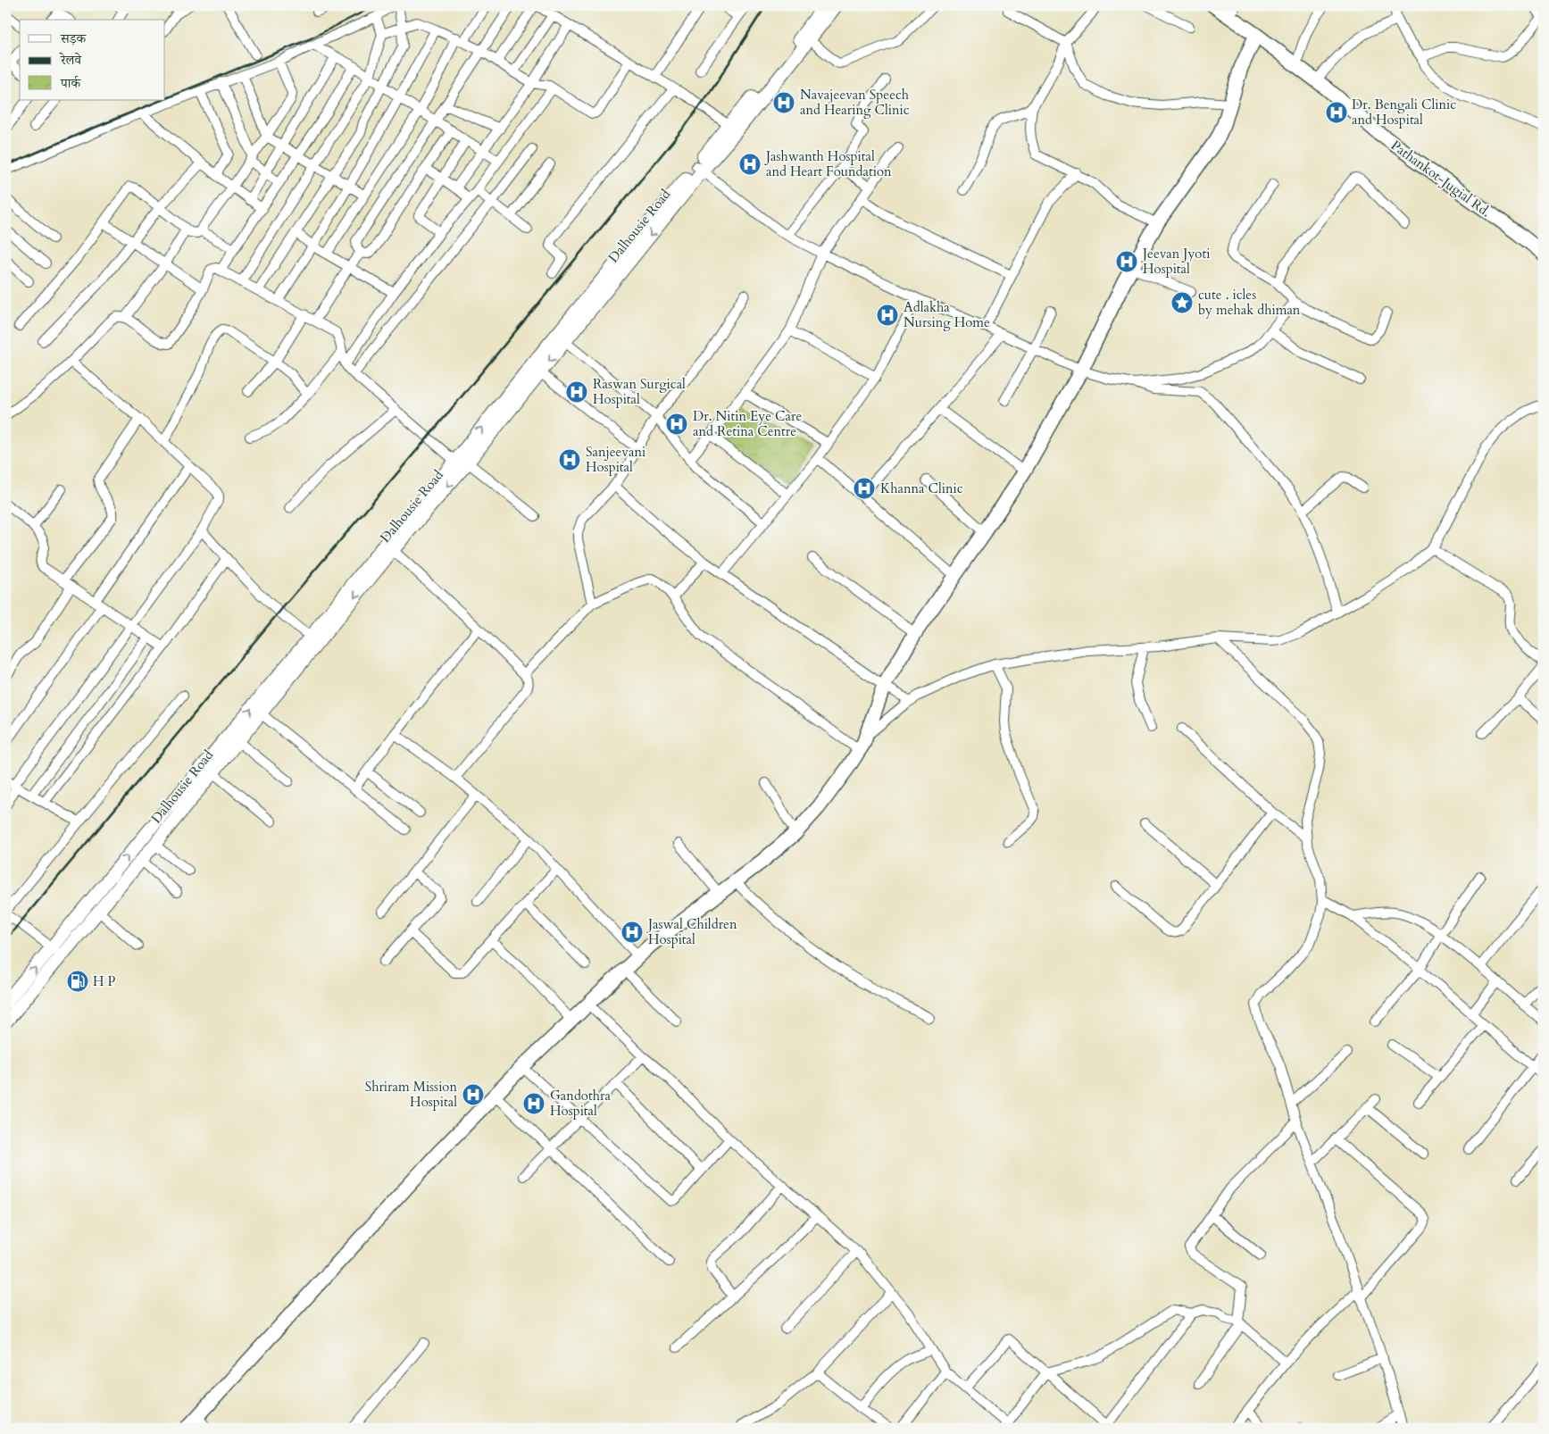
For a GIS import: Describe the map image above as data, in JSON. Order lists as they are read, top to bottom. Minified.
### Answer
{"streets":{"main road":["Pathankot-Jugial Rd."],"street":["Dalhousie Road"]},"places":{"hospital":["Navajeevan Speech and Hearing Clinic","Dr. Bengali Clinic and Hospital","Jashwanth Hospital and Heart Foundation","Jeevan Jyoti Hospital","Adlakha Nursing Home","Raswan Surgical Hospital","Dr. Nitin Eye Care and Retina Centre","Sanjeevani Hospital","Khanna Clinic","Jaswal Children Hospital","Shriram Mission Hospital","Gandothra Hospital"],"place":["cute . icles by mehak dhiman"],"fuel station":["H P"]},"legend":["सड़क","रेलवे","पार्क"]}
